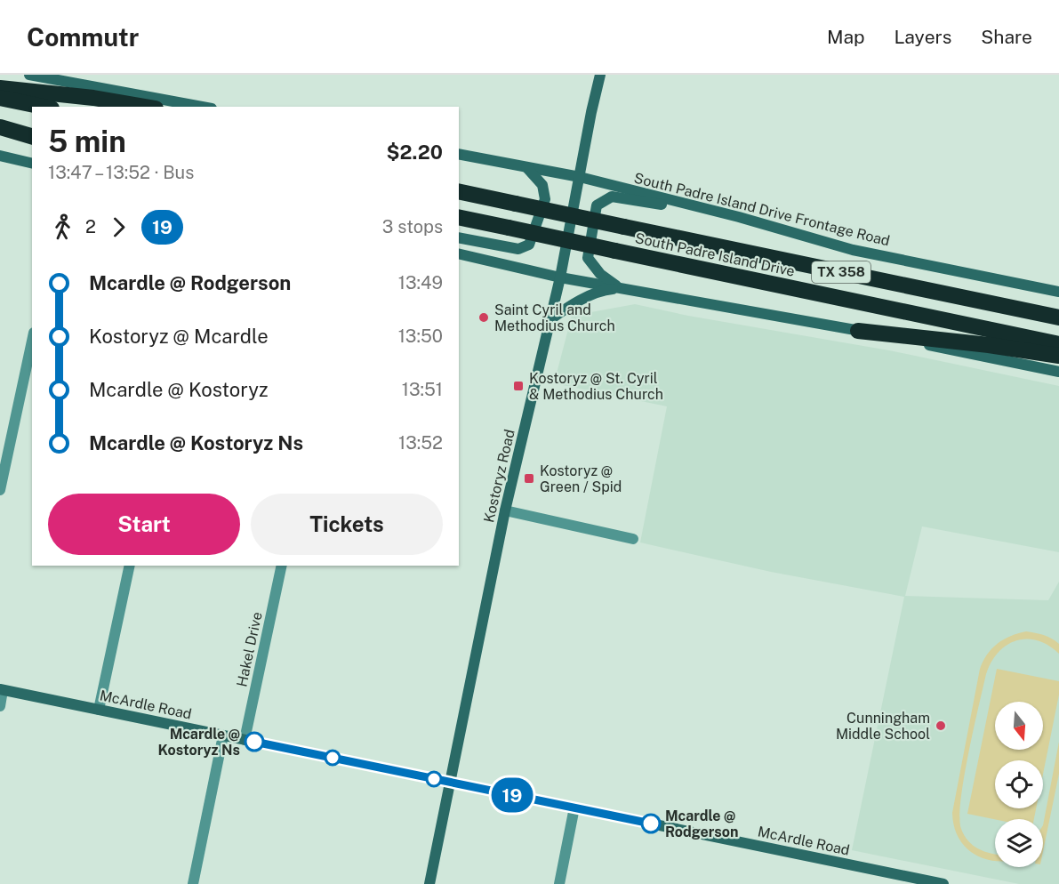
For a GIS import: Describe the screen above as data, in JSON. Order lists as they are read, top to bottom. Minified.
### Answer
{"streets":{"highway":["South Padre Island Drive","TX 358"],"main road":["South Padre Island Drive Frontage Road","Kostoryz Road","McArdle Road"],"street":["Hakel Drive"]},"crossings":[["South Padre Island Drive Frontage Road","Kostoryz Road"],["Kostoryz Road","McArdle Road"],["Hakel Drive","McArdle Road"]],"places":{"other":["Saint Cyril and Methodius Church","Cunningham Middle School","Mcardle @ Kostoryz Ns","Mcardle @ Rodgerson"],"transit":["Kostoryz @ St. Cyril & Methodius Church","Kostoryz @ Green / Spid"]},"lines":["bus line 19"],"north":"bottom","page":{"header":"Commutr","nav":["Map","Layers","Share"],"on_map":"19","heading":["5 min","13:47 – 13:52 · Bus","$2.20"],"legs":["2","19","3 stops"],"list":[{"name":"Mcardle @ Rodgerson","value":"13:49"},{"name":"Kostoryz @ Mcardle","value":"13:50"},{"name":"Mcardle @ Kostoryz","value":"13:51"},{"name":"Mcardle @ Kostoryz Ns","value":"13:52"}],"buttons":["Start","Tickets"]}}
